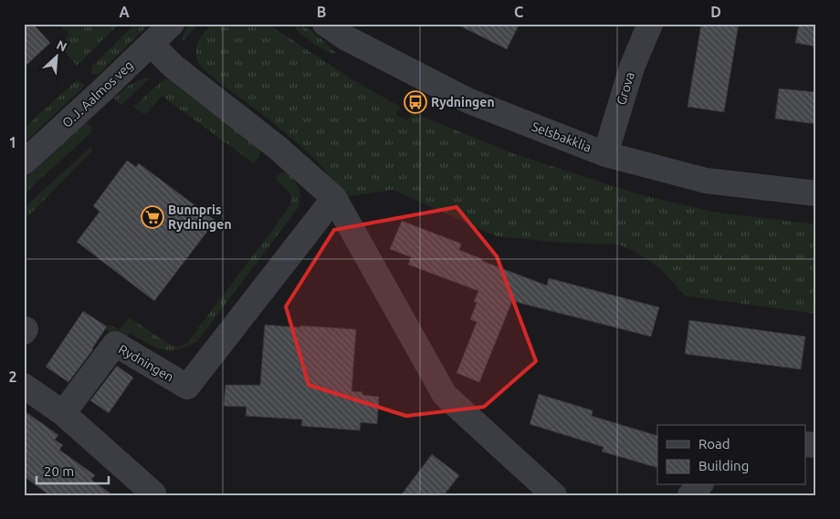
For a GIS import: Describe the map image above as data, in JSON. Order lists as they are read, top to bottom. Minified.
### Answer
{"streets":{"street":["Grova","O.J. Aalmos veg","Selsbakklia","Rydningen"]},"crossings":[["Grova","Selsbakklia"]],"places":{"bus stop":["Rydningen"],"supermarket":["Bunnpris Rydningen"]},"legend":["Road","Building"],"scale_bar":"20 m","north":"top right","grid":{"columns":["A","B","C","D"],"rows":["1","2"]}}
